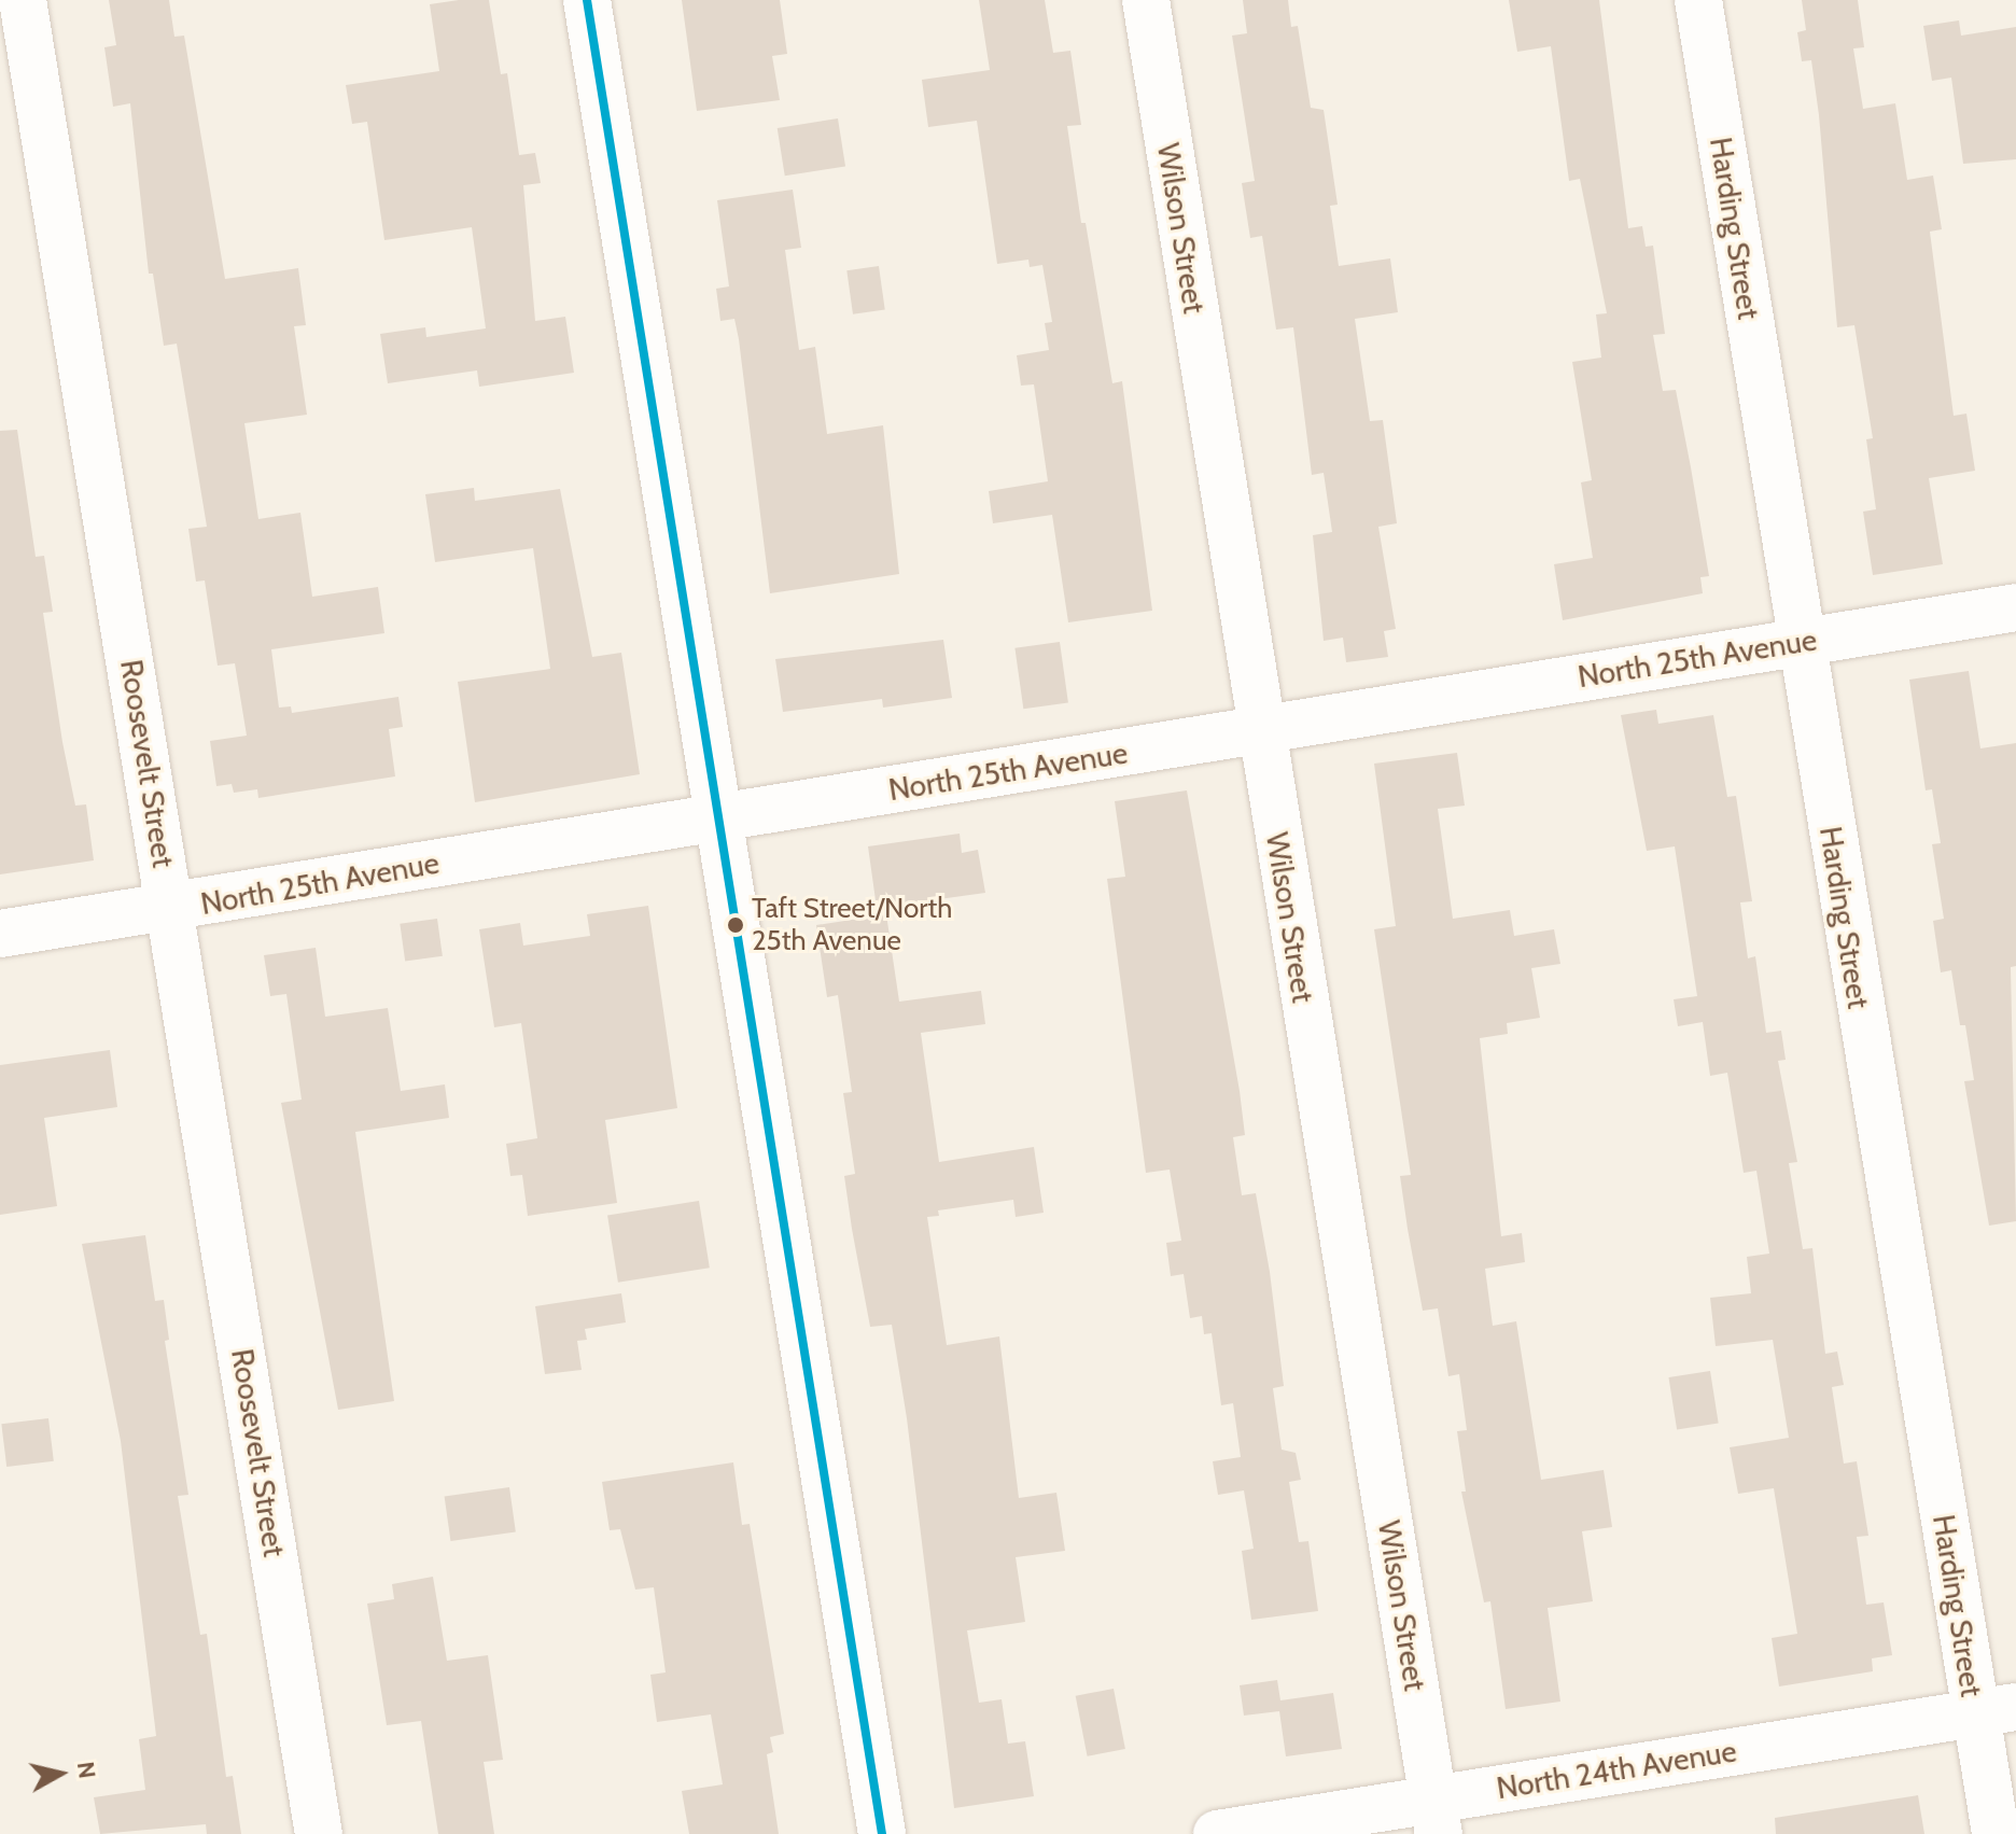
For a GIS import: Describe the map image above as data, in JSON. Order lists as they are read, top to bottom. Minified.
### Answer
{"streets":{"street":["Wilson Street","Harding Street","North 25th Avenue","Roosevelt Street","North 24th Avenue"]},"crossings":[["Wilson Street","North 25th Avenue"],["Wilson Street","North 24th Avenue"],["Harding Street","North 25th Avenue"],["Harding Street","North 24th Avenue"],["North 25th Avenue","Roosevelt Street"]],"places":["Taft Street/North 25th Avenue"],"north":"right"}
